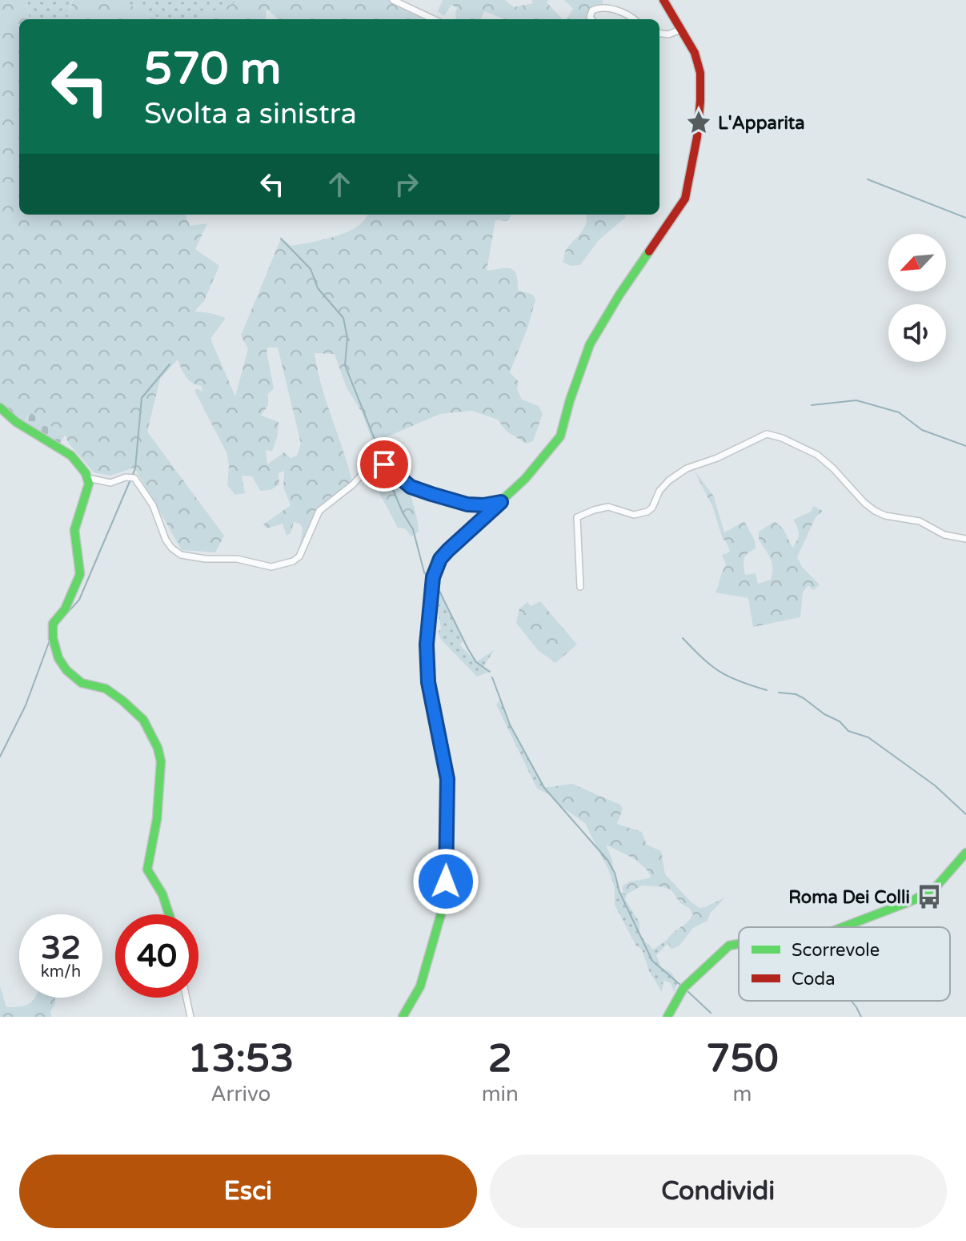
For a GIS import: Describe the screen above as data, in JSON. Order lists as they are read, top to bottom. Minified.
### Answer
{"places":{"place":["L'Apparita"],"bus stop":["Roma Dei Colli"]},"legend":["Scorrevole","Coda"],"north":"bottom left","page":{"turn":["570 m","Svolta a sinistra"],"speed":"32 km/h","limit":"40","eta":["13:53","Arrivo","2","min","750","m"],"buttons":["Esci","Condividi"]}}
